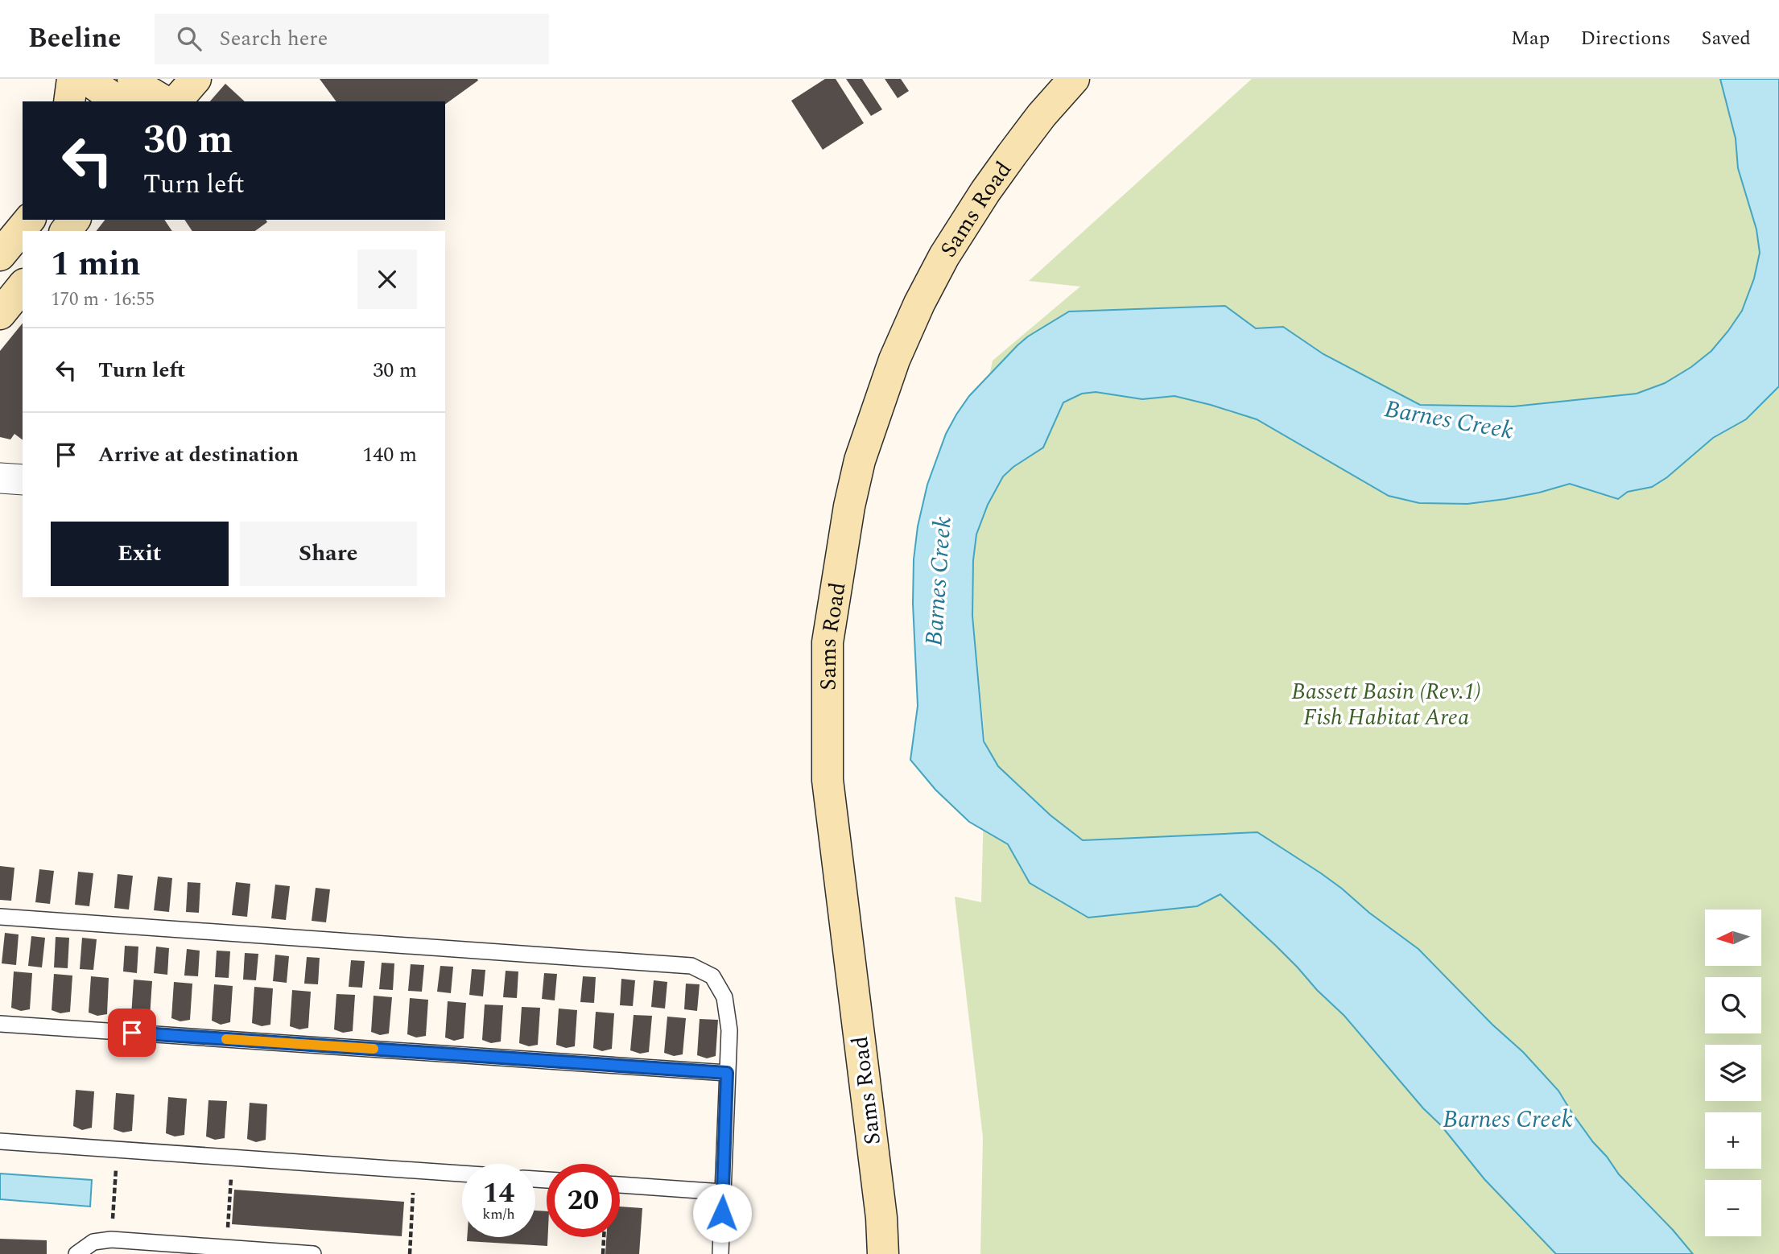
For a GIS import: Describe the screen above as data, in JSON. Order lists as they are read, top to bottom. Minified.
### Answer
{"streets":{"main road":["Sams Road"]},"water":["Barnes Creek"],"parks":["Bassett Basin (Rev.1) Fish Habitat Area"],"north":"left","page":{"header":"Beeline","search":"Search here","nav":["Map","Directions","Saved"],"turn":["30 m","Turn left"],"heading":["1 min","170 m · 16:55"],"list":[{"name":"Turn left","value":"30 m"},{"name":"Arrive at destination","value":"140 m"}],"buttons":["Exit","Share"],"map_buttons":["+","−"],"speed":"14 km/h","limit":"20"}}
